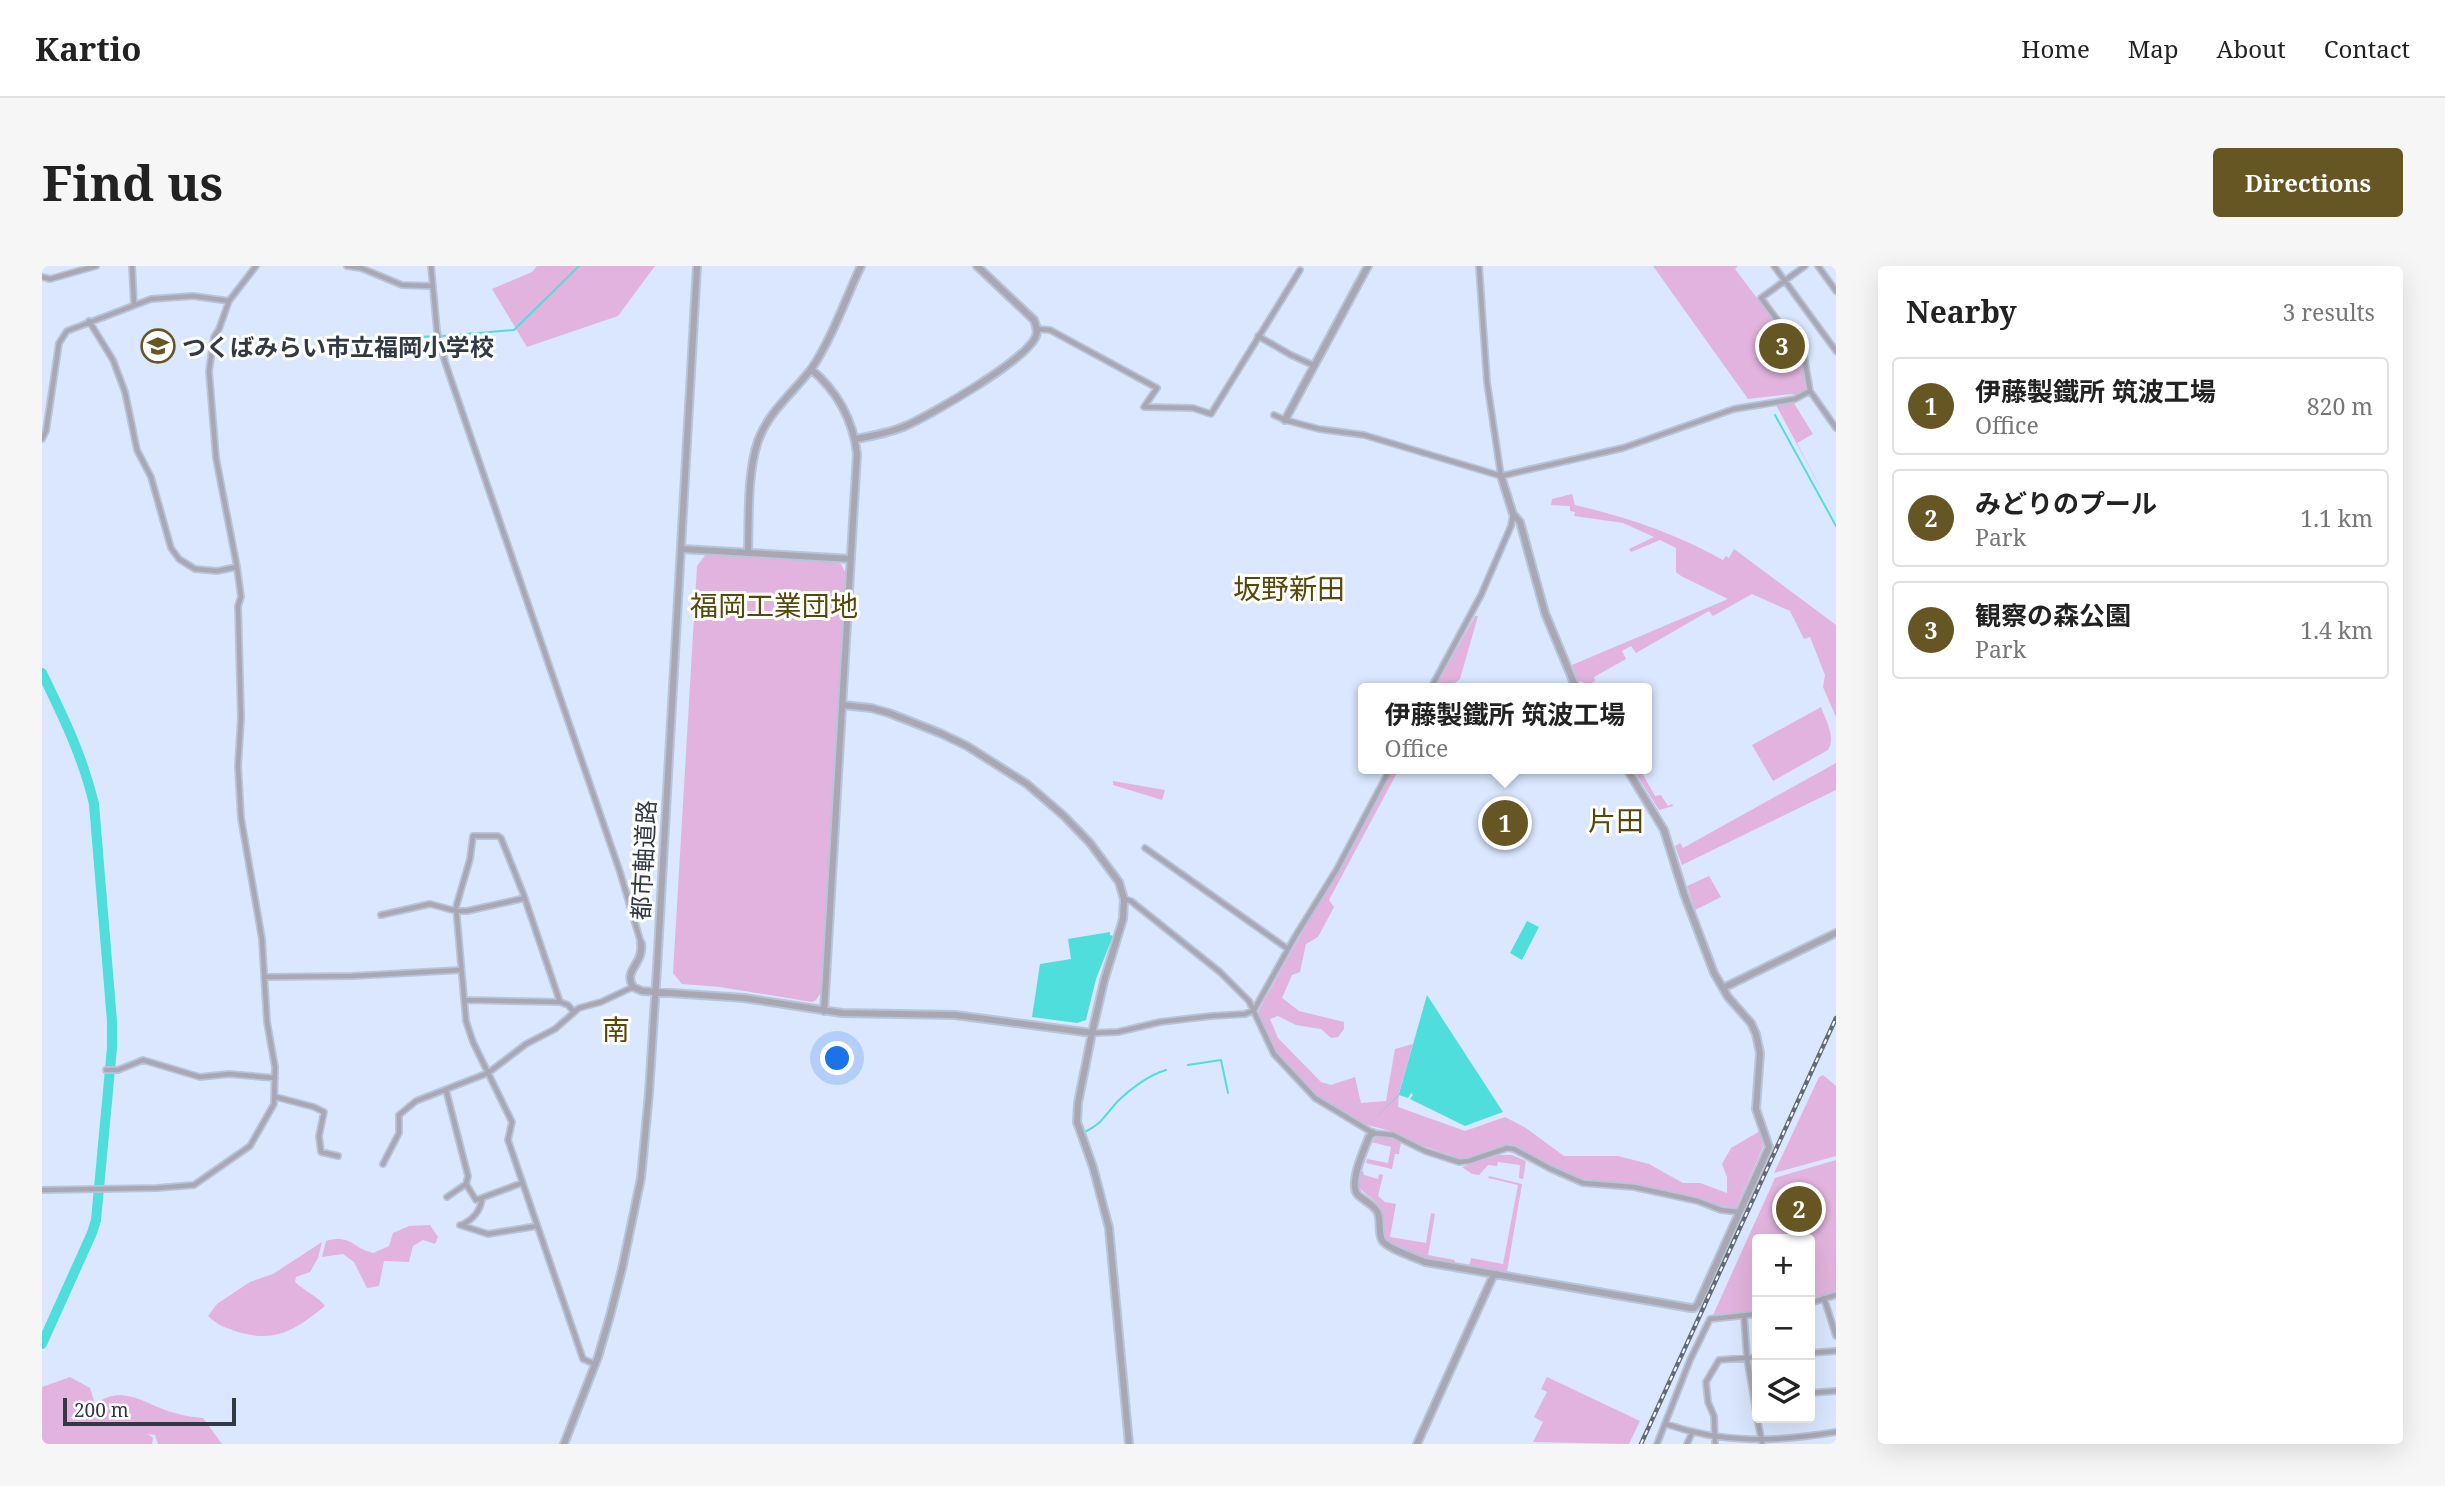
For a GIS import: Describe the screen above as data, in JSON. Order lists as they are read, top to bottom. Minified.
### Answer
{"streets":{"street":["都市軸道路"]},"districts":["坂野新田","福岡工業団地","片田","南"],"places":{"school or university":["つくばみらい市立福岡小学校"]},"scale_bar":"200 m","page":{"header":"Kartio","nav":["Home","Map","About","Contact"],"buttons":"Directions","title":"Find us","heading":["Nearby","3 results"],"pins":["3","1","2"],"list":[{"mark":"1","name":"伊藤製鐵所 筑波工場","note":"Office","value":"820 m"},{"mark":"2","name":"みどりのプール","note":"Park","value":"1.1 km"},{"mark":"3","name":"観察の森公園","note":"Park","value":"1.4 km"}],"popup":["伊藤製鐵所 筑波工場","Office"],"map_buttons":["+","−"],"scale":"200 m"}}
